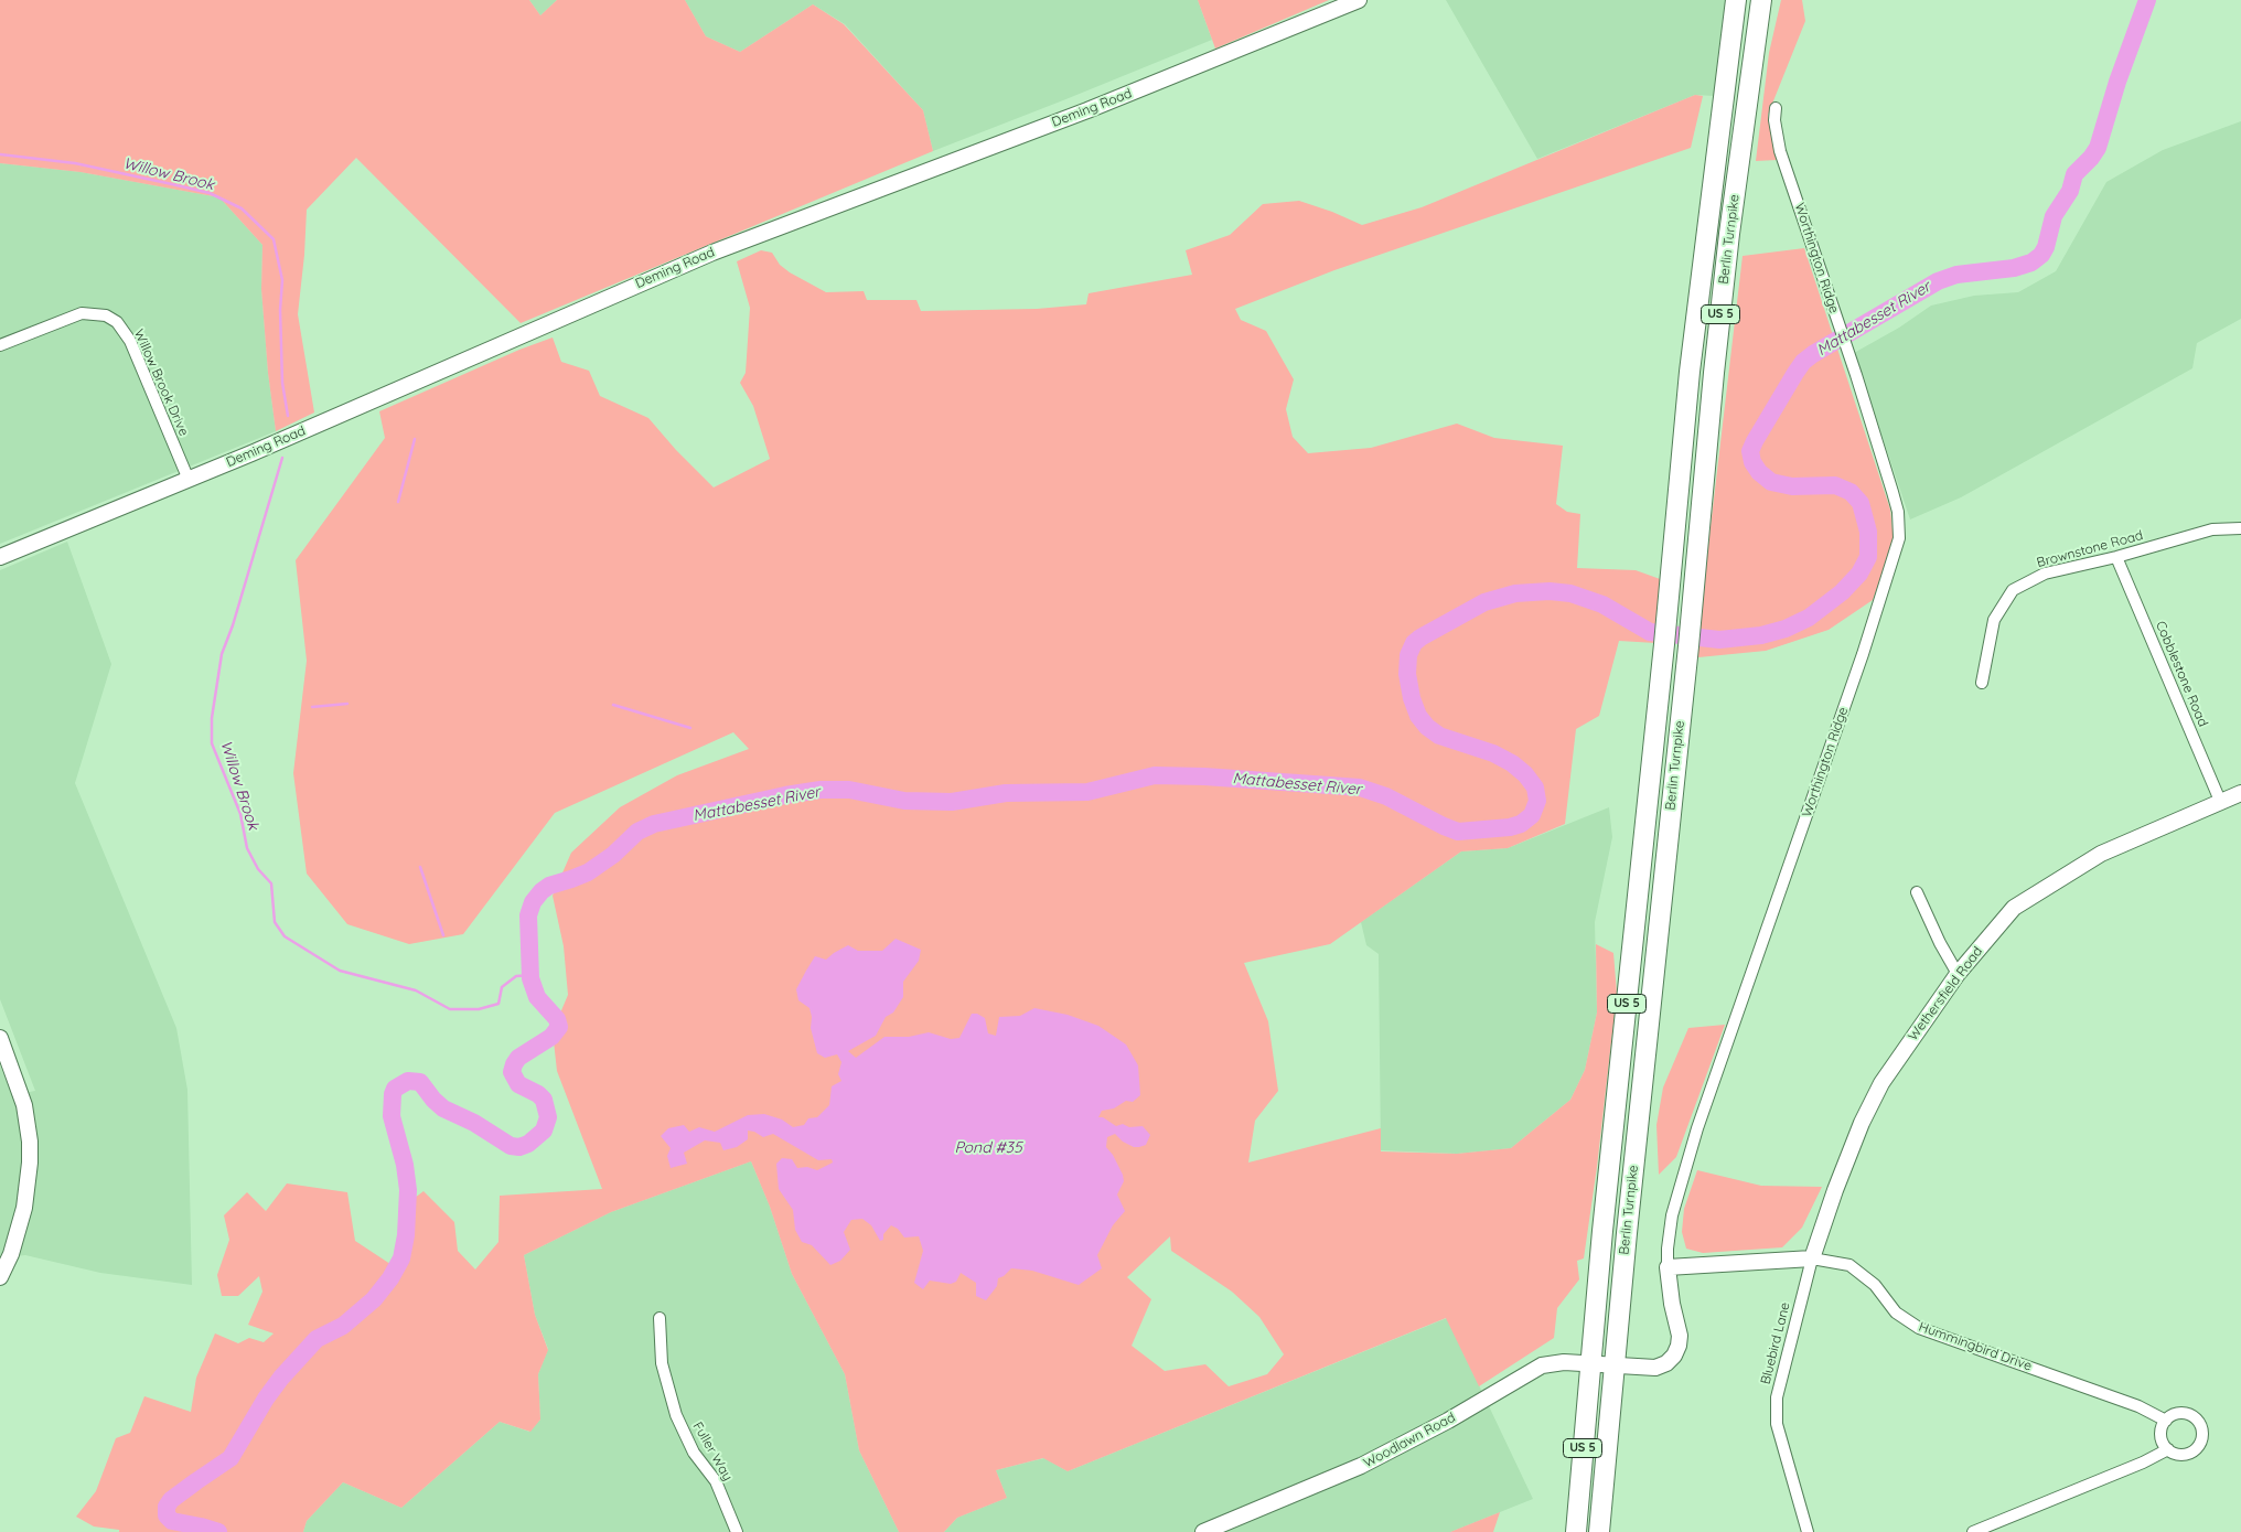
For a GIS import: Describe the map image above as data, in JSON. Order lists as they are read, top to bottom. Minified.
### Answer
{"streets":{"highway":["Berlin Turnpike","US 5"],"street":["Deming Road","Worthington Ridge","Willow Brook Drive","Brownstone Road","Cobblestone Road","Wethersfield Road","Bluebird Lane","Hummingbird Drive","Woodlawn Road","Fuller Way"]},"crossings":[["Deming Road","Willow Brook Drive"],["Berlin Turnpike","Worthington Ridge"],["Berlin Turnpike","Woodlawn Road"],["Worthington Ridge","Hummingbird Drive"],["Worthington Ridge","Woodlawn Road"],["Brownstone Road","Cobblestone Road"],["Cobblestone Road","Wethersfield Road"],["Wethersfield Road","Bluebird Lane"],["Wethersfield Road","Hummingbird Drive"],["Bluebird Lane","Hummingbird Drive"]],"water":["Willow Brook","Mattabesset River","Pond #35"]}
